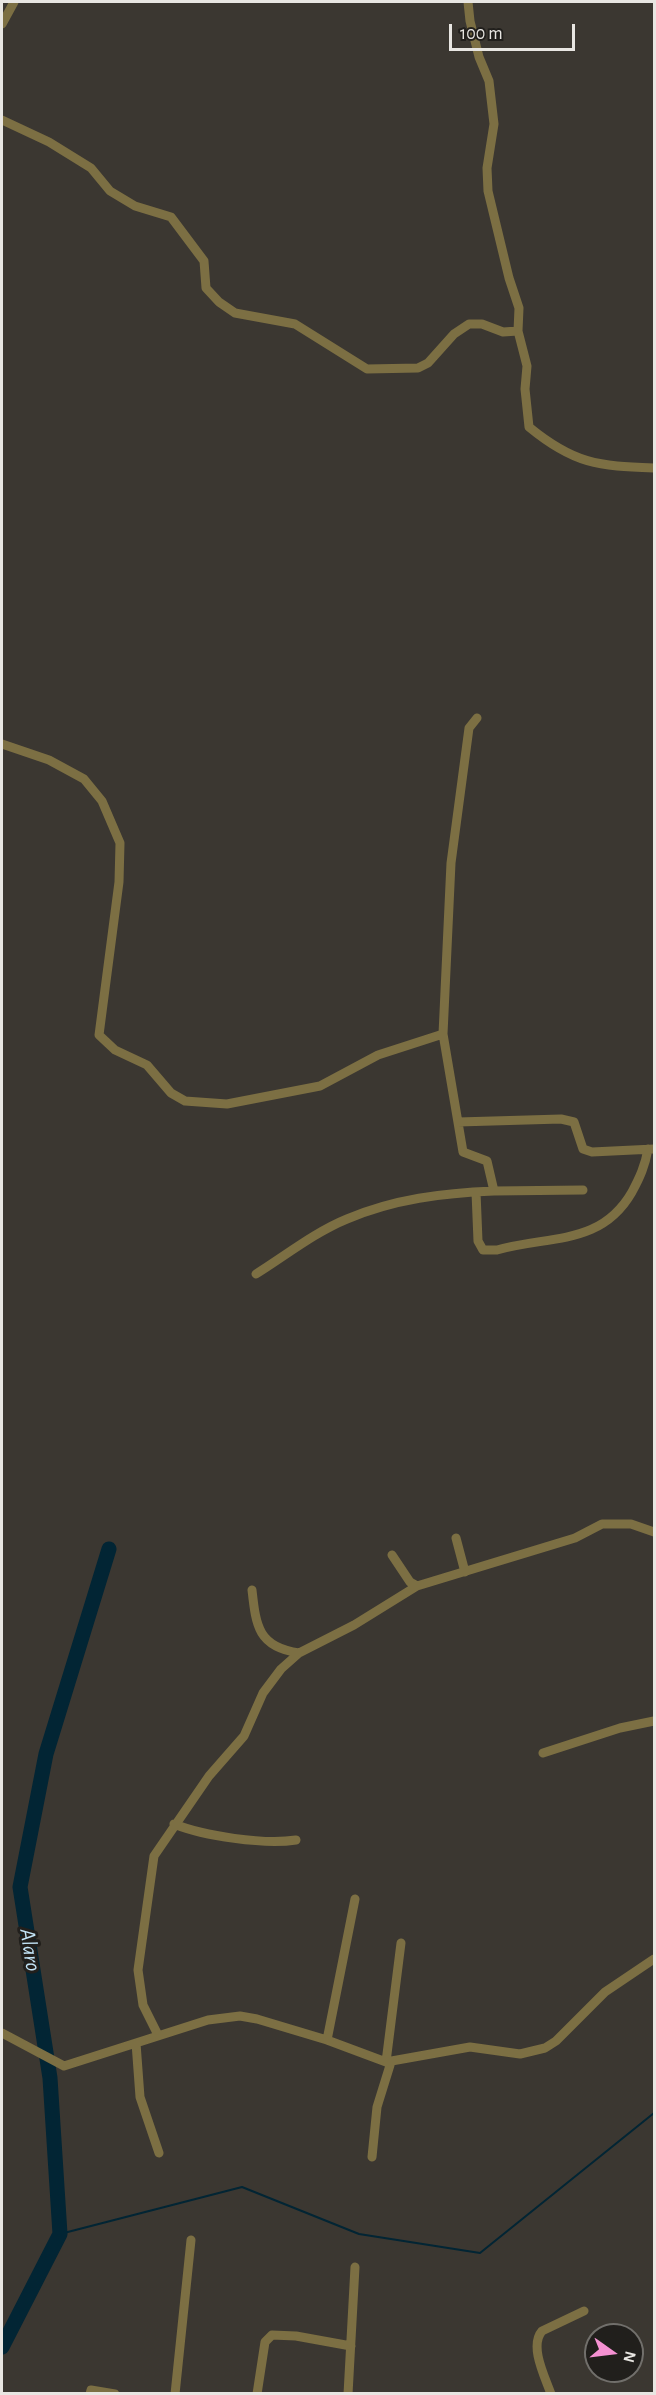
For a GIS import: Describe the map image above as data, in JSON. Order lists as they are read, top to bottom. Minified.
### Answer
{"water":["Alaro"],"scale_bar":"100 m","north":"right"}
